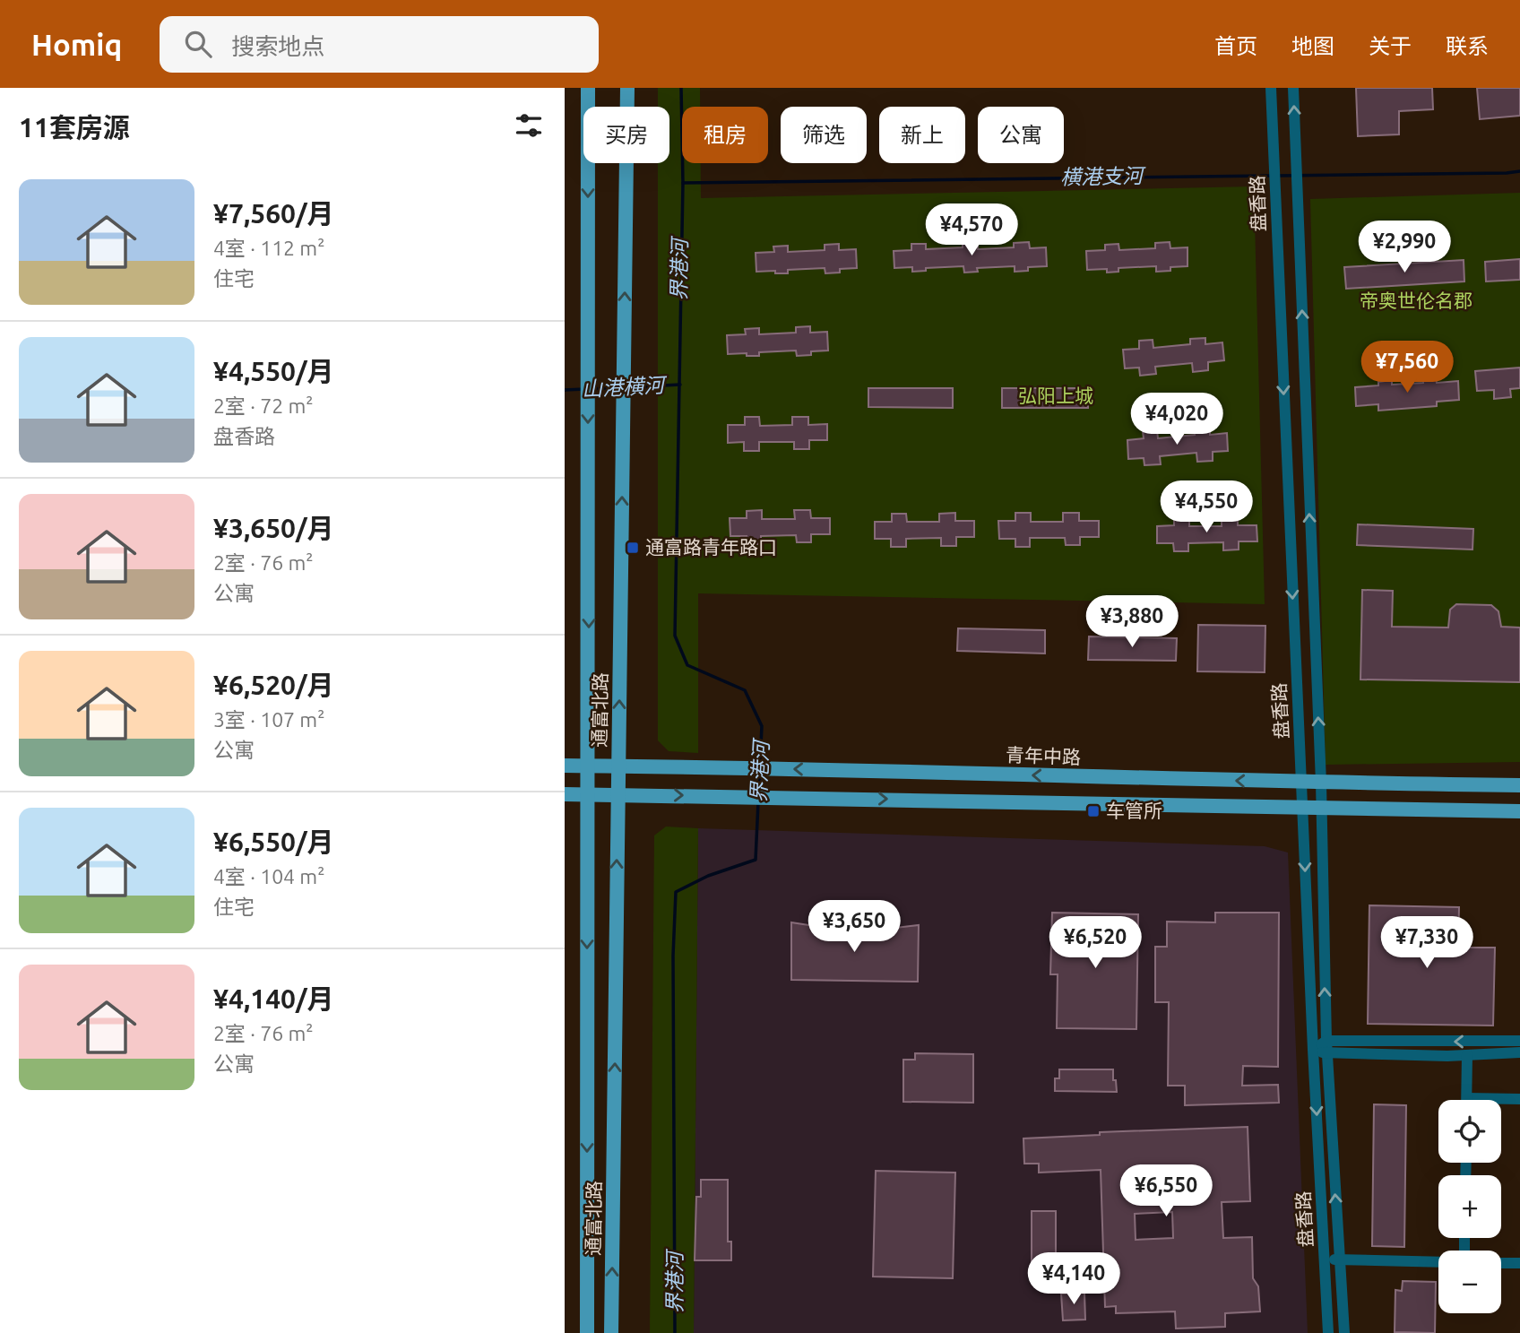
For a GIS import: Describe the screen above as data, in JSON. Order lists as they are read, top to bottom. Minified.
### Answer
{"streets":{"main road":["通富北路","青年中路"],"street":["盘香路"]},"crossings":[["盘香路","青年中路"],["通富北路","青年中路"]],"water":["横港支河","界港河","山港横河"],"parks":["帝奥世伦名郡","弘阳上城"],"places":{"transit":["通富路青年路口","车管所"]},"page":{"header":"Homiq","search":"搜索地点","nav":["首页","地图","关于","联系"],"heading":"11套房源","chip":["买房","租房","筛选","新上","公寓"],"list":[{"name":"¥7,560/月","note":"4室 · 112 m² · 住宅"},{"name":"¥4,550/月","note":"2室 · 72 m² · 盘香路"},{"name":"¥3,650/月","note":"2室 · 76 m² · 公寓"},{"name":"¥6,520/月","note":"3室 · 107 m² · 公寓"},{"name":"¥6,550/月","note":"4室 · 104 m² · 住宅"},{"name":"¥4,140/月","note":"2室 · 76 m² · 公寓"}],"price":["¥4,570","¥2,990","¥7,560","¥4,020","¥4,550","¥3,880","¥3,650","¥6,520","¥7,330","¥6,550","¥4,140"],"map_buttons":["+","−"]}}
